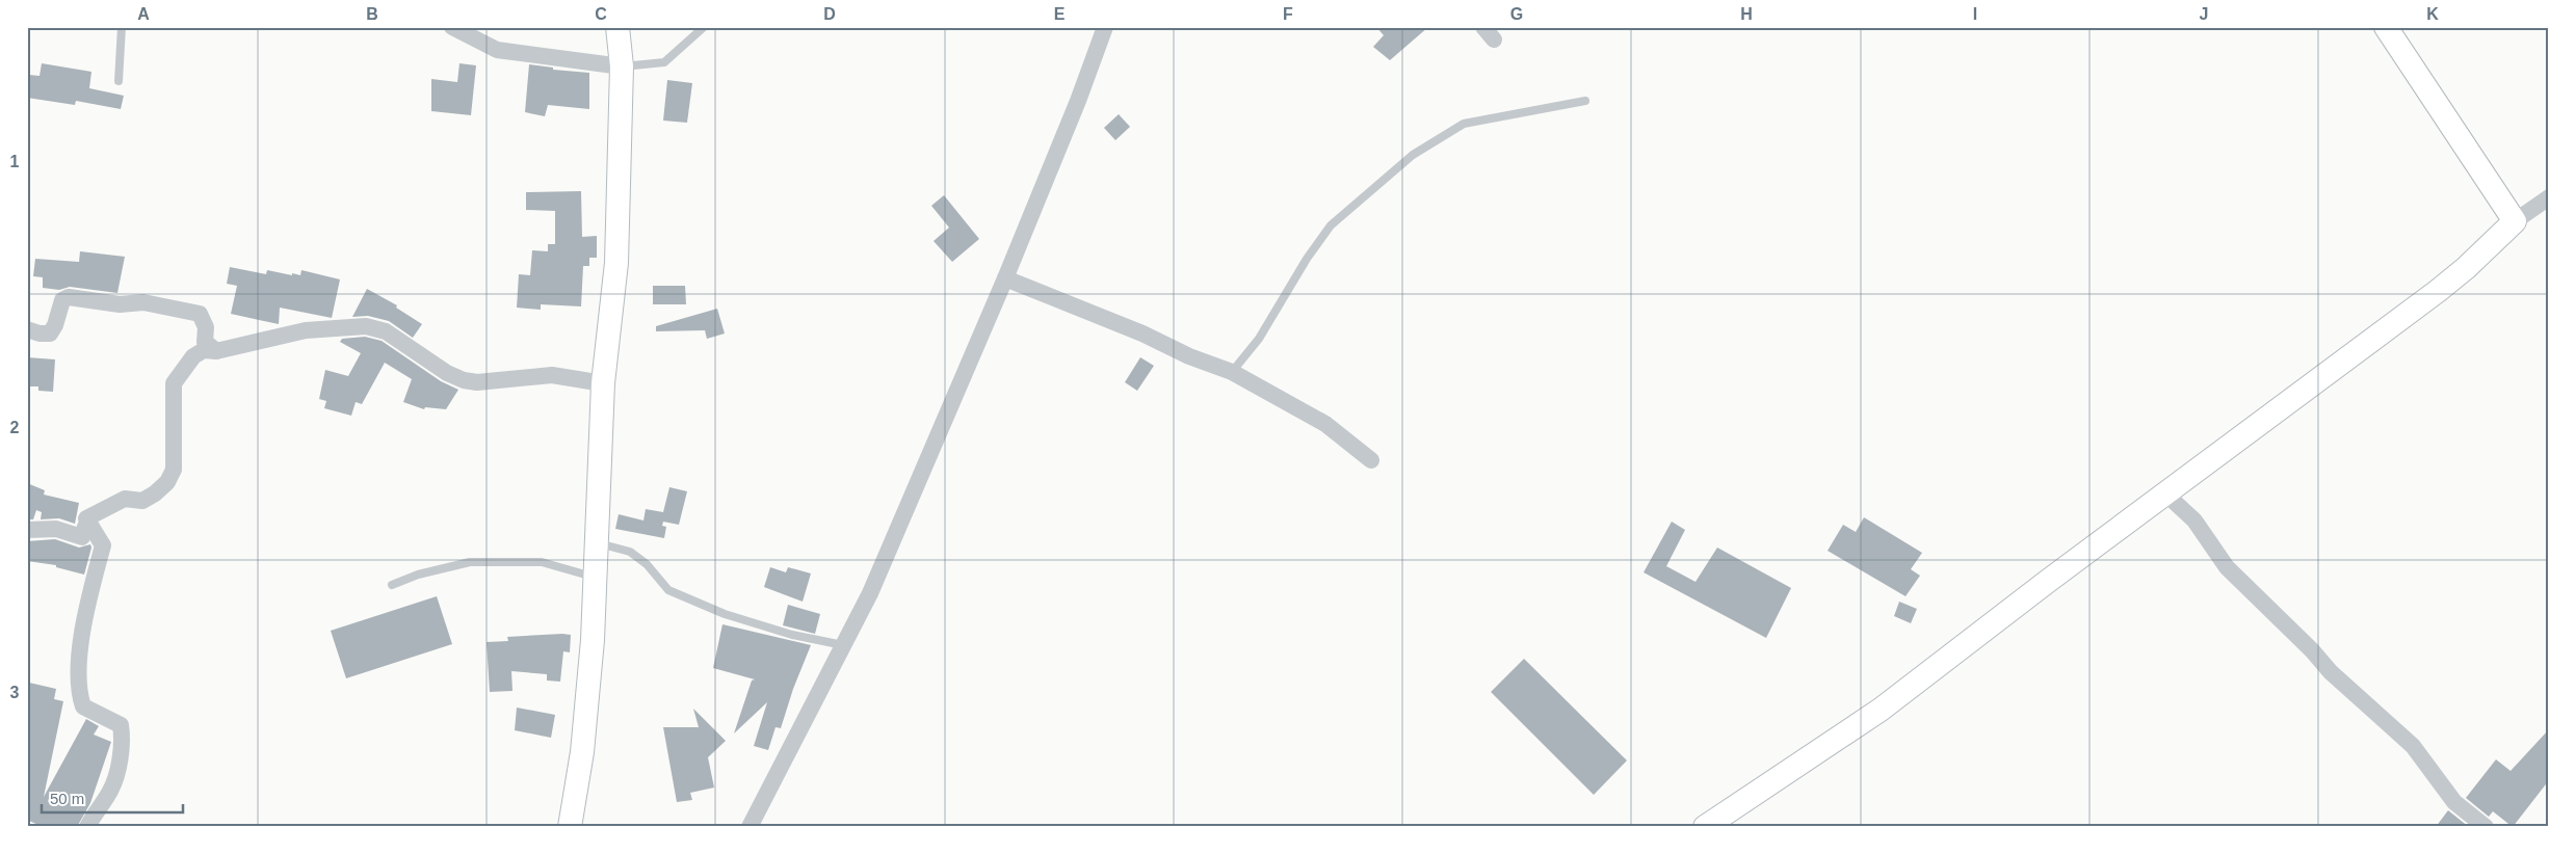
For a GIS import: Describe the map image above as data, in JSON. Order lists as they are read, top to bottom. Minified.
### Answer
{"scale_bar":"50 m","grid":{"columns":["A","B","C","D","E","F","G","H","I","J","K"],"rows":["1","2","3"]}}
